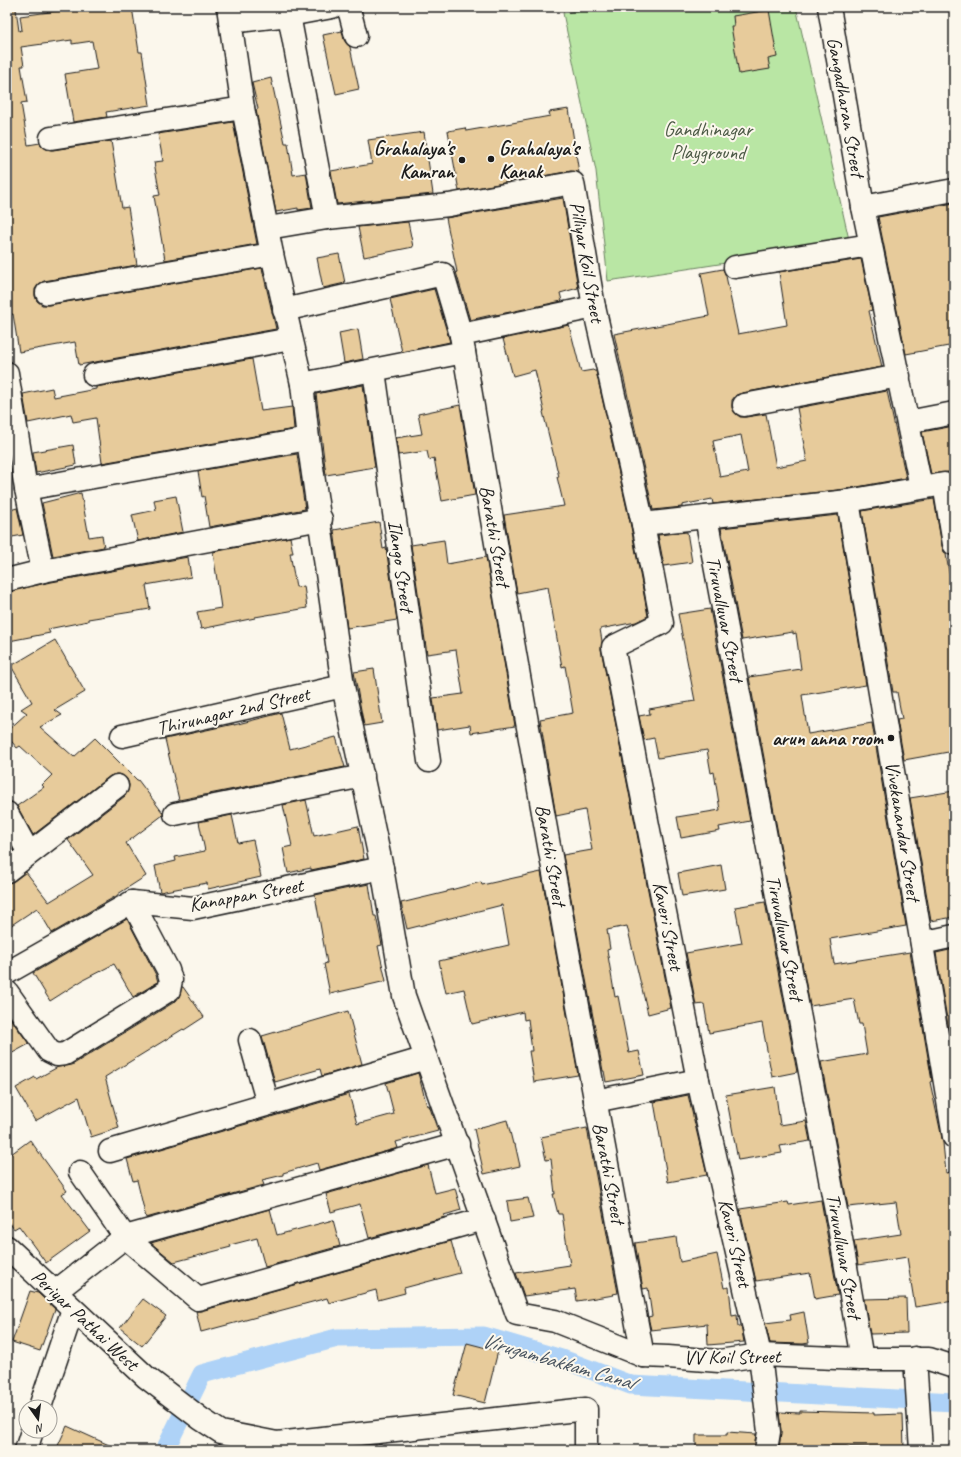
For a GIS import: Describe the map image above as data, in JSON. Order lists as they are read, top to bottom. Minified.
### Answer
{"streets":{"street":["Gangadharan Street","Pilliyar Koil Street","Barathi Street","Ilango Street","Tiruvalluvar Street","Thirunagar 2nd Street","Vivekanandar Street","Kanappan Street","Kaveri Street","Periyar Pathai West","VV Koil Street"]},"crossings":[["Pilliyar Koil Street","Kaveri Street"],["Barathi Street","VV Koil Street"],["Tiruvalluvar Street","VV Koil Street"],["Kaveri Street","VV Koil Street"]],"water":["Virugambakkam Canal"],"parks":["Gandhinagar Playground"],"places":["Grahalaya's Kanak","Grahalaya's Kamran","arun anna room"],"north":"bottom"}
